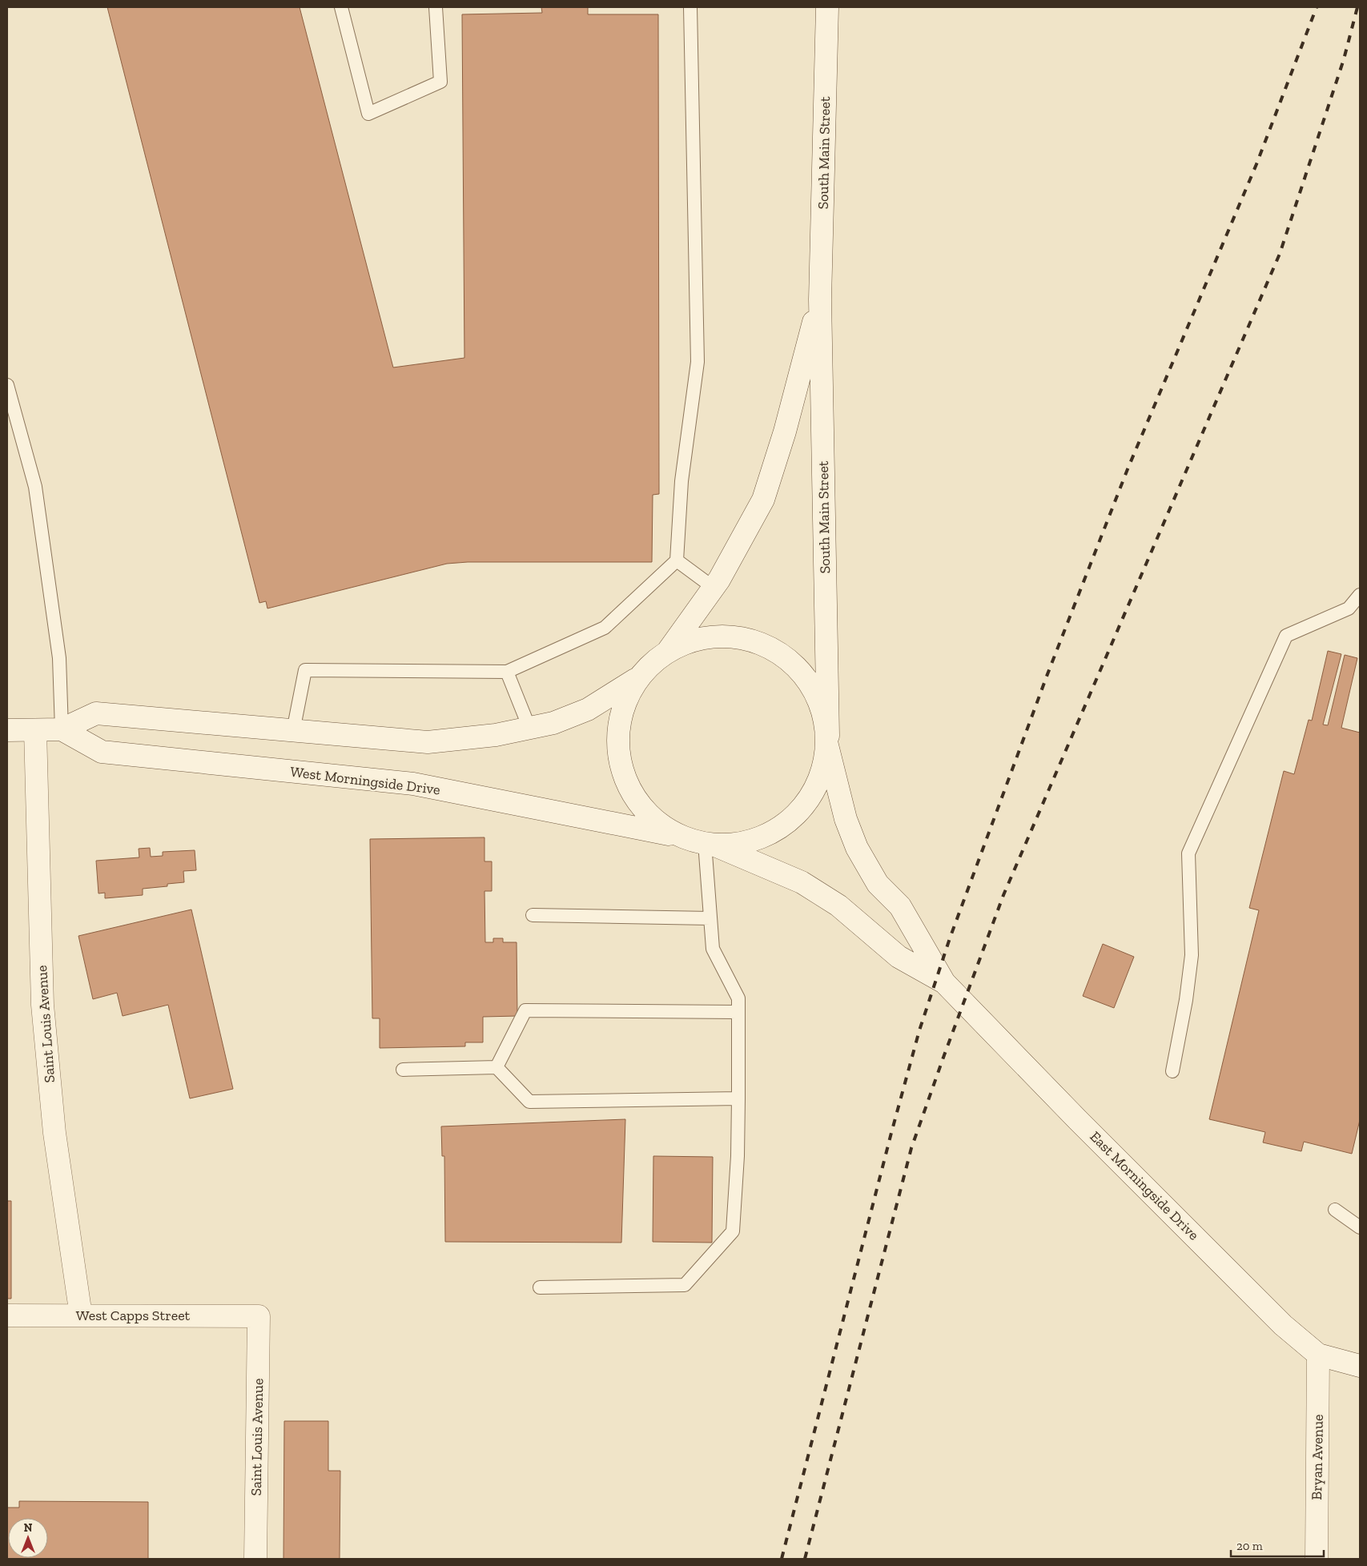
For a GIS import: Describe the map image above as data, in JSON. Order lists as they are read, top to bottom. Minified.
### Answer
{"streets":{"street":["South Main Street","West Morningside Drive","Saint Louis Avenue","East Morningside Drive","West Capps Street","Bryan Avenue"]},"crossings":[["Saint Louis Avenue","West Capps Street"],["East Morningside Drive","Bryan Avenue"]],"scale_bar":"20 m","north":"top"}
